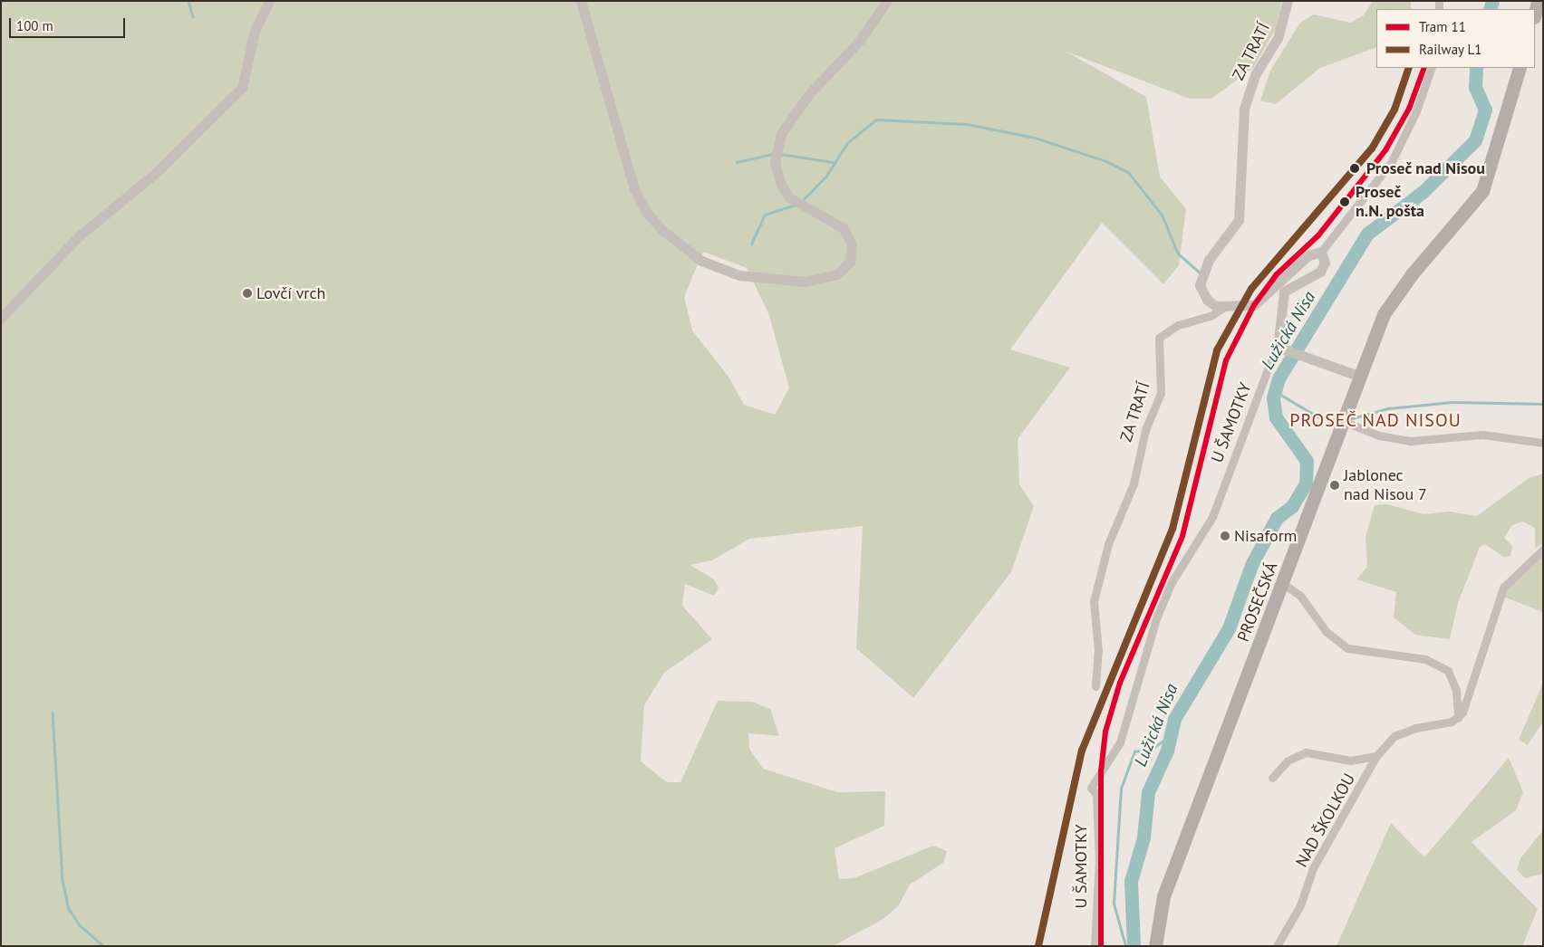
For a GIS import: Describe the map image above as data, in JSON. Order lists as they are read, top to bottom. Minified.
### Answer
{"streets":{"main road":["PROSEČSKÁ"],"street":["ZA TRATÍ","U ŠAMOTKY","NAD ŠKOLKOU"]},"districts":["PROSEČ NAD NISOU"],"water":["Lužická Nisa"],"places":["Proseč nad Nisou","Proseč n.N. pošta","Lovčí vrch","Jablonec nad Nisou 7","Nisaform"],"lines":["tram line 11","rail line L1"],"legend":["Tram 11","Railway L1"],"scale_bar":"100 m"}
